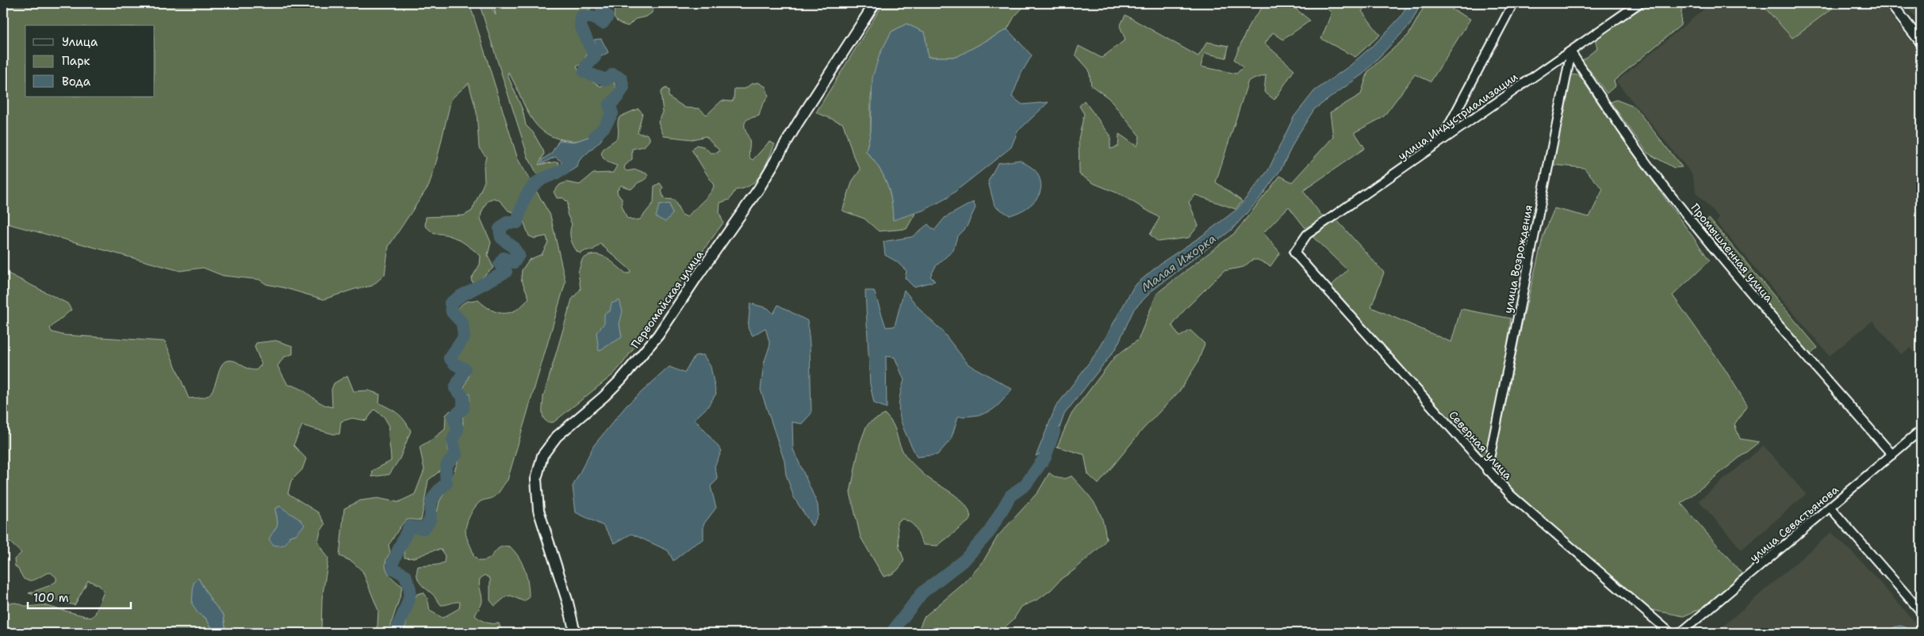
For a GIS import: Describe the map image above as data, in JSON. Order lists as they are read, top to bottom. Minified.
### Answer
{"streets":{"street":["улица Индустриализации","Промышленная улица","улица Возрождения","Первомайская улица","Северная улица","улица Севастьянова"]},"crossings":[["улица Индустриализации","Промышленная улица"],["улица Индустриализации","улица Возрождения"],["улица Индустриализации","Северная улица"],["Промышленная улица","улица Возрождения"],["Промышленная улица","улица Севастьянова"],["улица Возрождения","Северная улица"]],"water":["Малая Ижорка"],"legend":["Улица","Парк","Вода"],"scale_bar":"100 m"}
